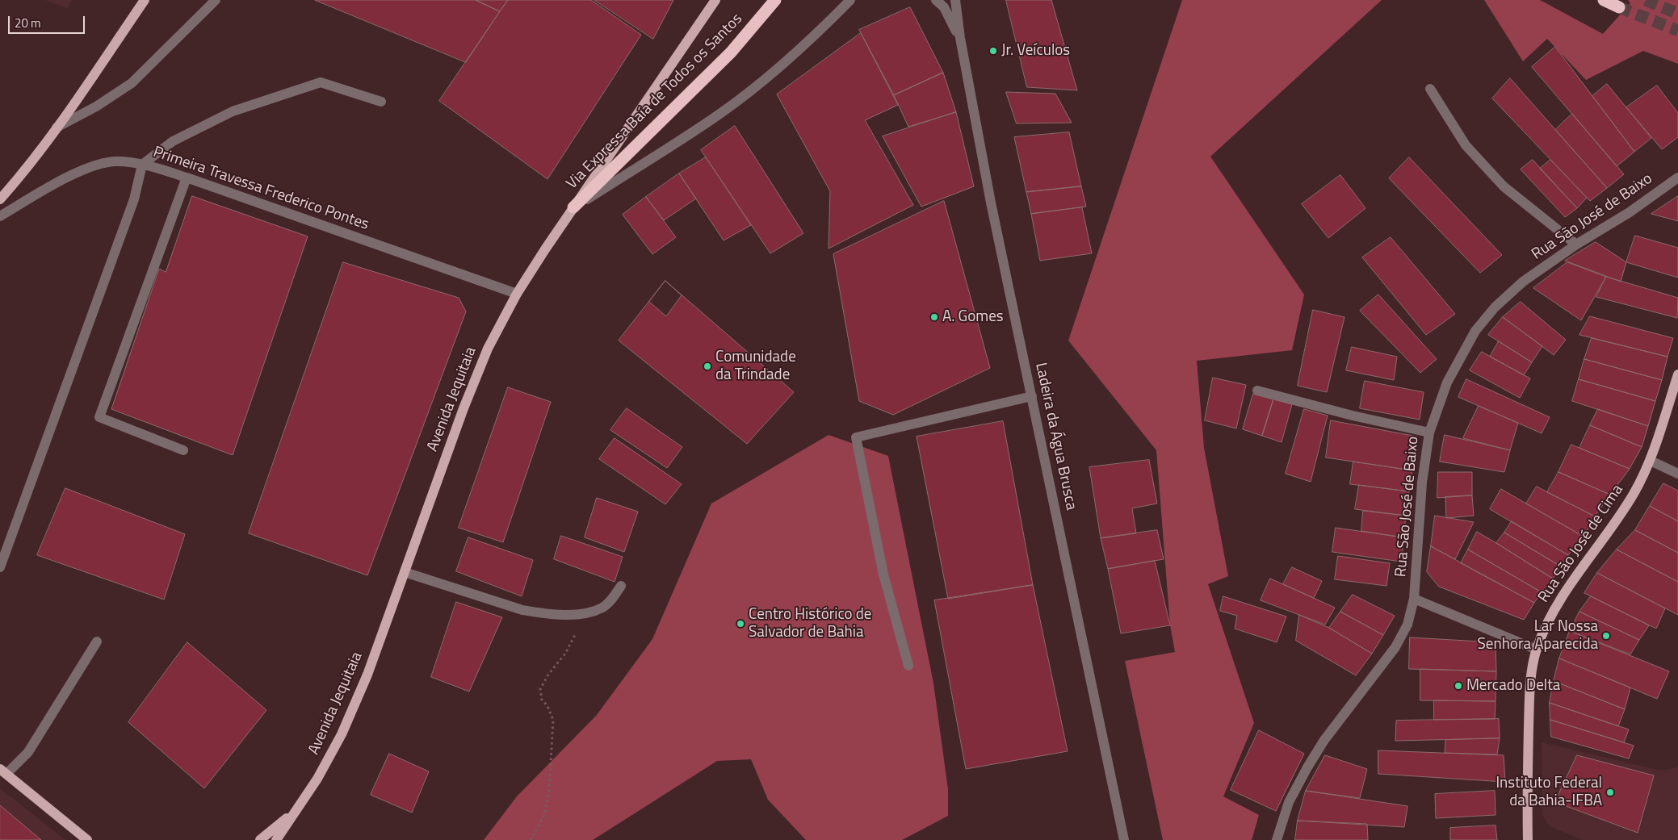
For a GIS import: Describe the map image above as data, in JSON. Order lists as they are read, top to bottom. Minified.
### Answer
{"streets":{"highway":["Via Expressa Baía de Todos os Santos"],"main road":["Avenida Jequitaia","Rua São José de Cima"],"street":["Primeira Travessa Frederico Pontes","Rua São José de Baixo","Ladeira da Água Brusca"]},"crossings":[["Via Expressa Baía de Todos os Santos","Avenida Jequitaia"],["Primeira Travessa Frederico Pontes","Avenida Jequitaia"]],"places":["Jr. Veículos","A. Gomes","Comunidade da Trindade","Centro Histórico de Salvador de Bahia","Lar Nossa Senhora Aparecida","Mercado Delta","Instituto Federal da Bahia-IFBA"],"scale_bar":"20 m"}
